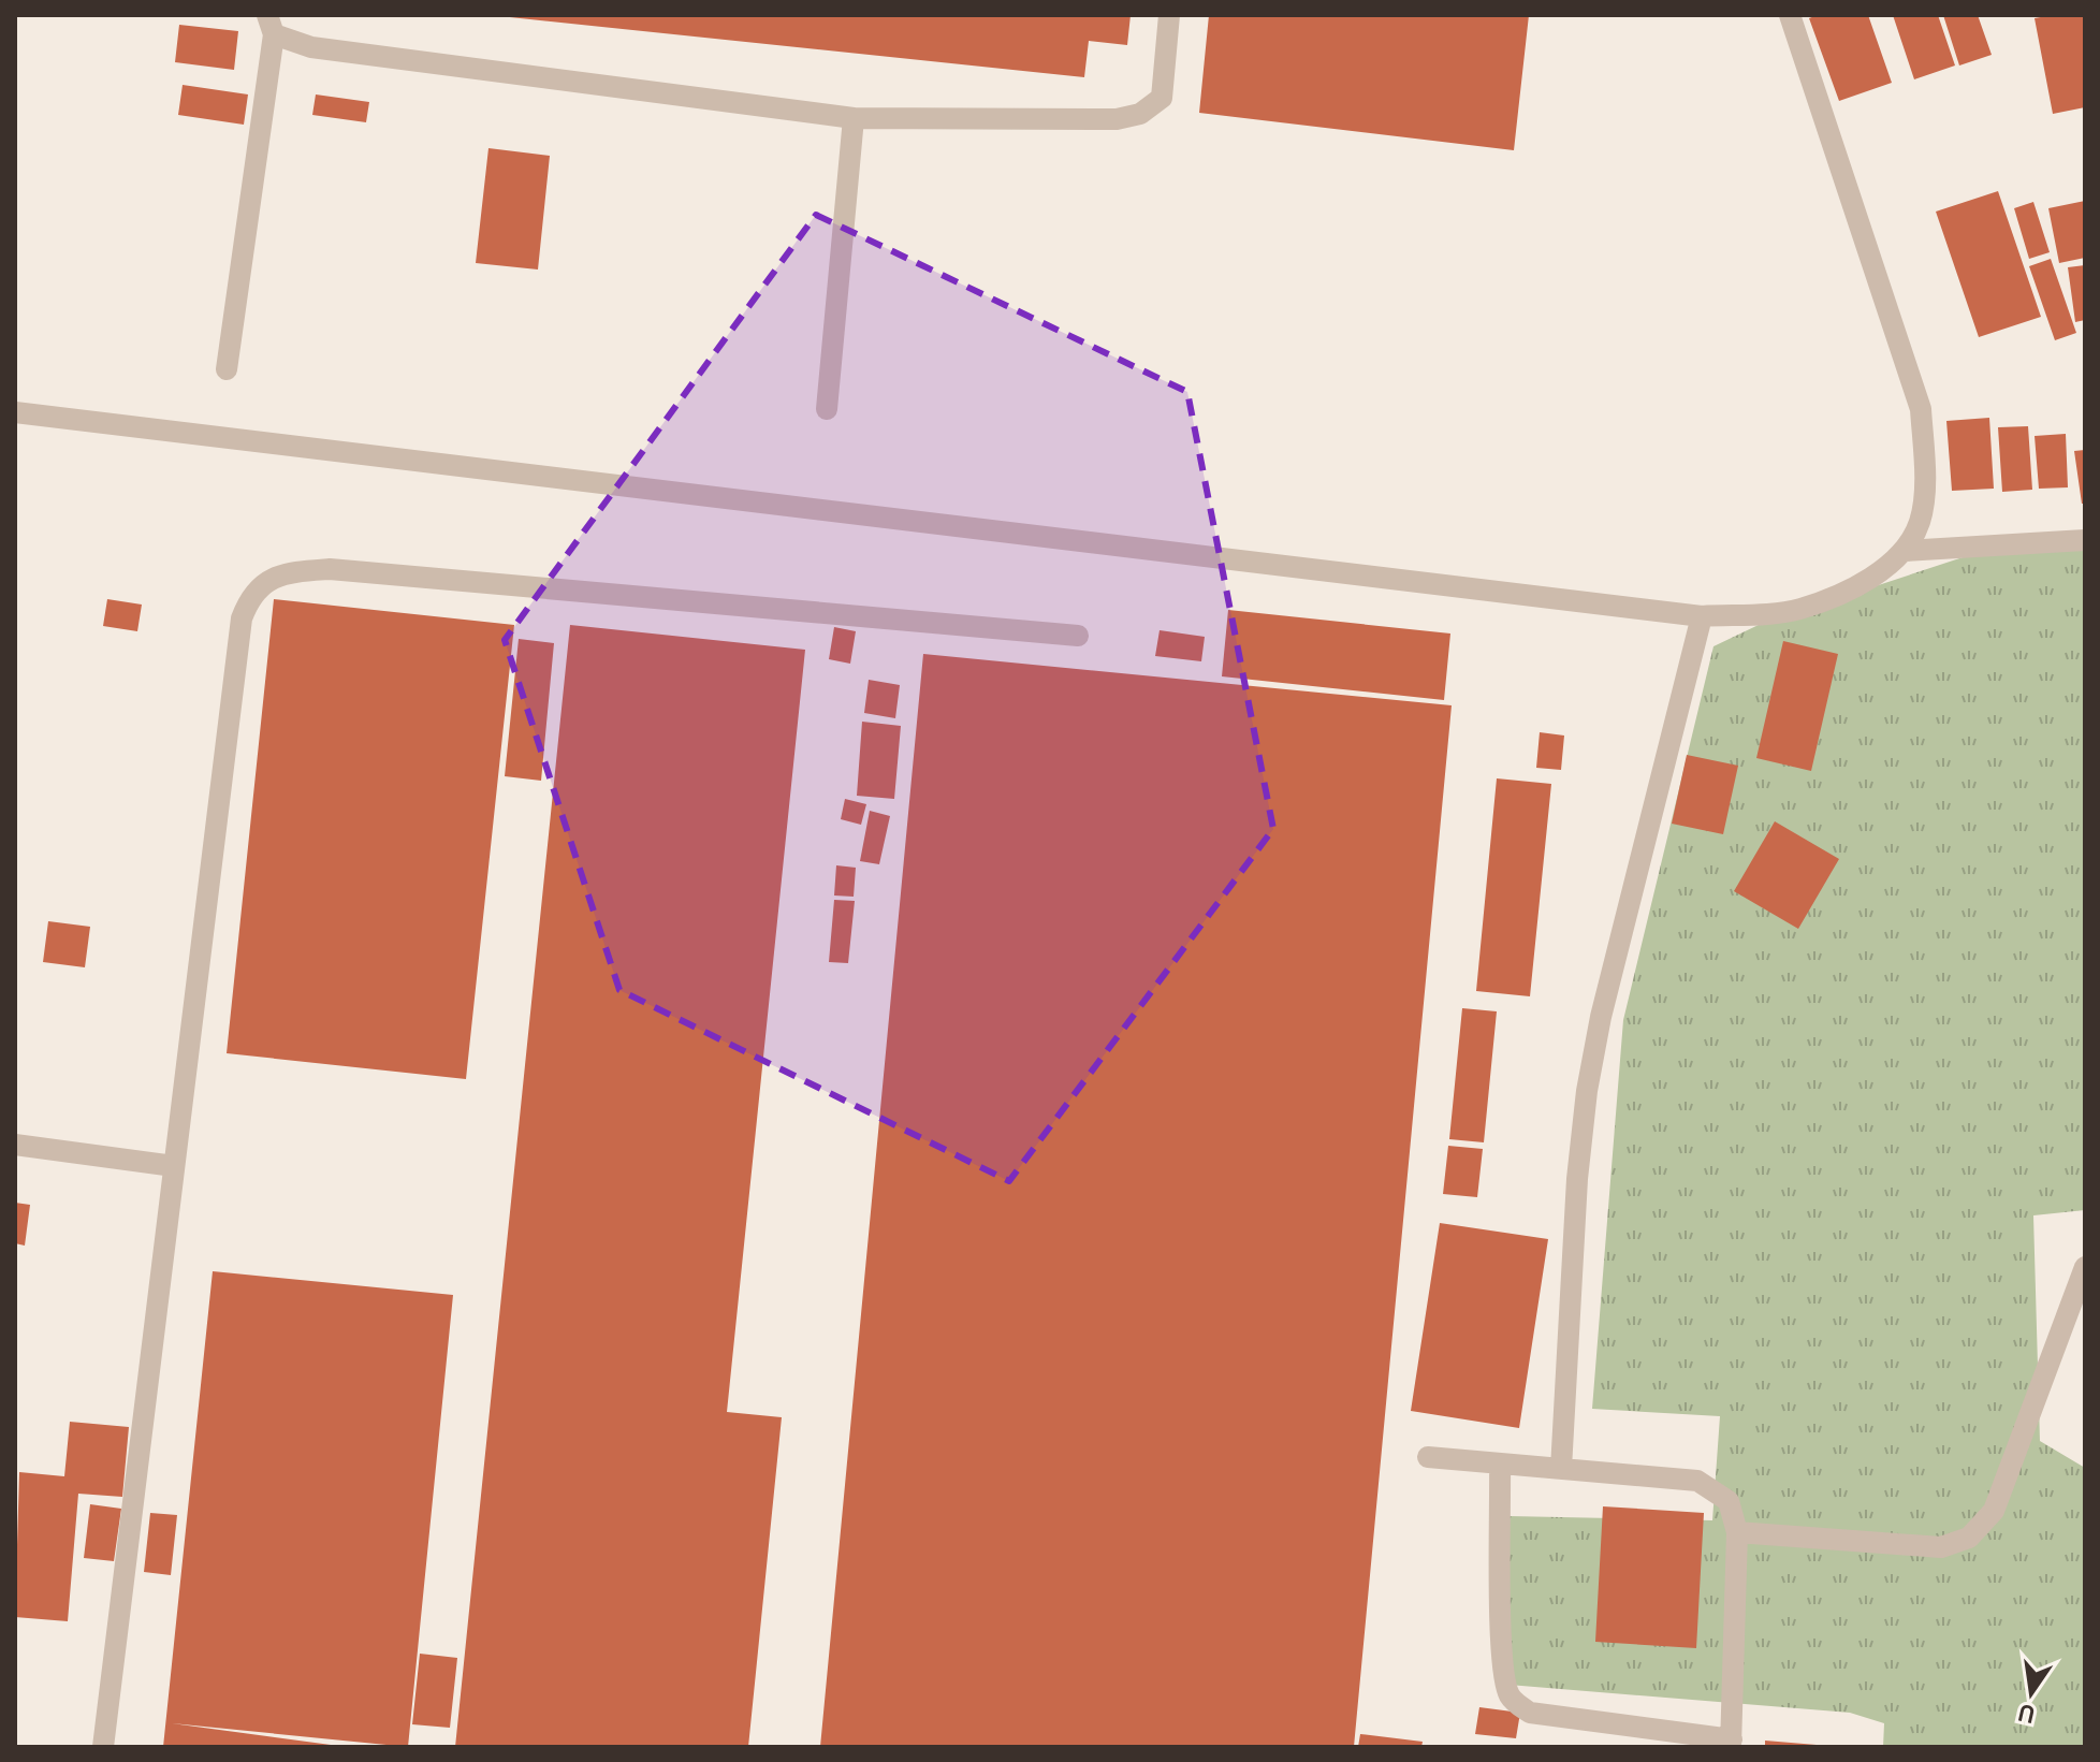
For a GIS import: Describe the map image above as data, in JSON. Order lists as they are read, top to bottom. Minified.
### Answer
{"north":"bottom"}
